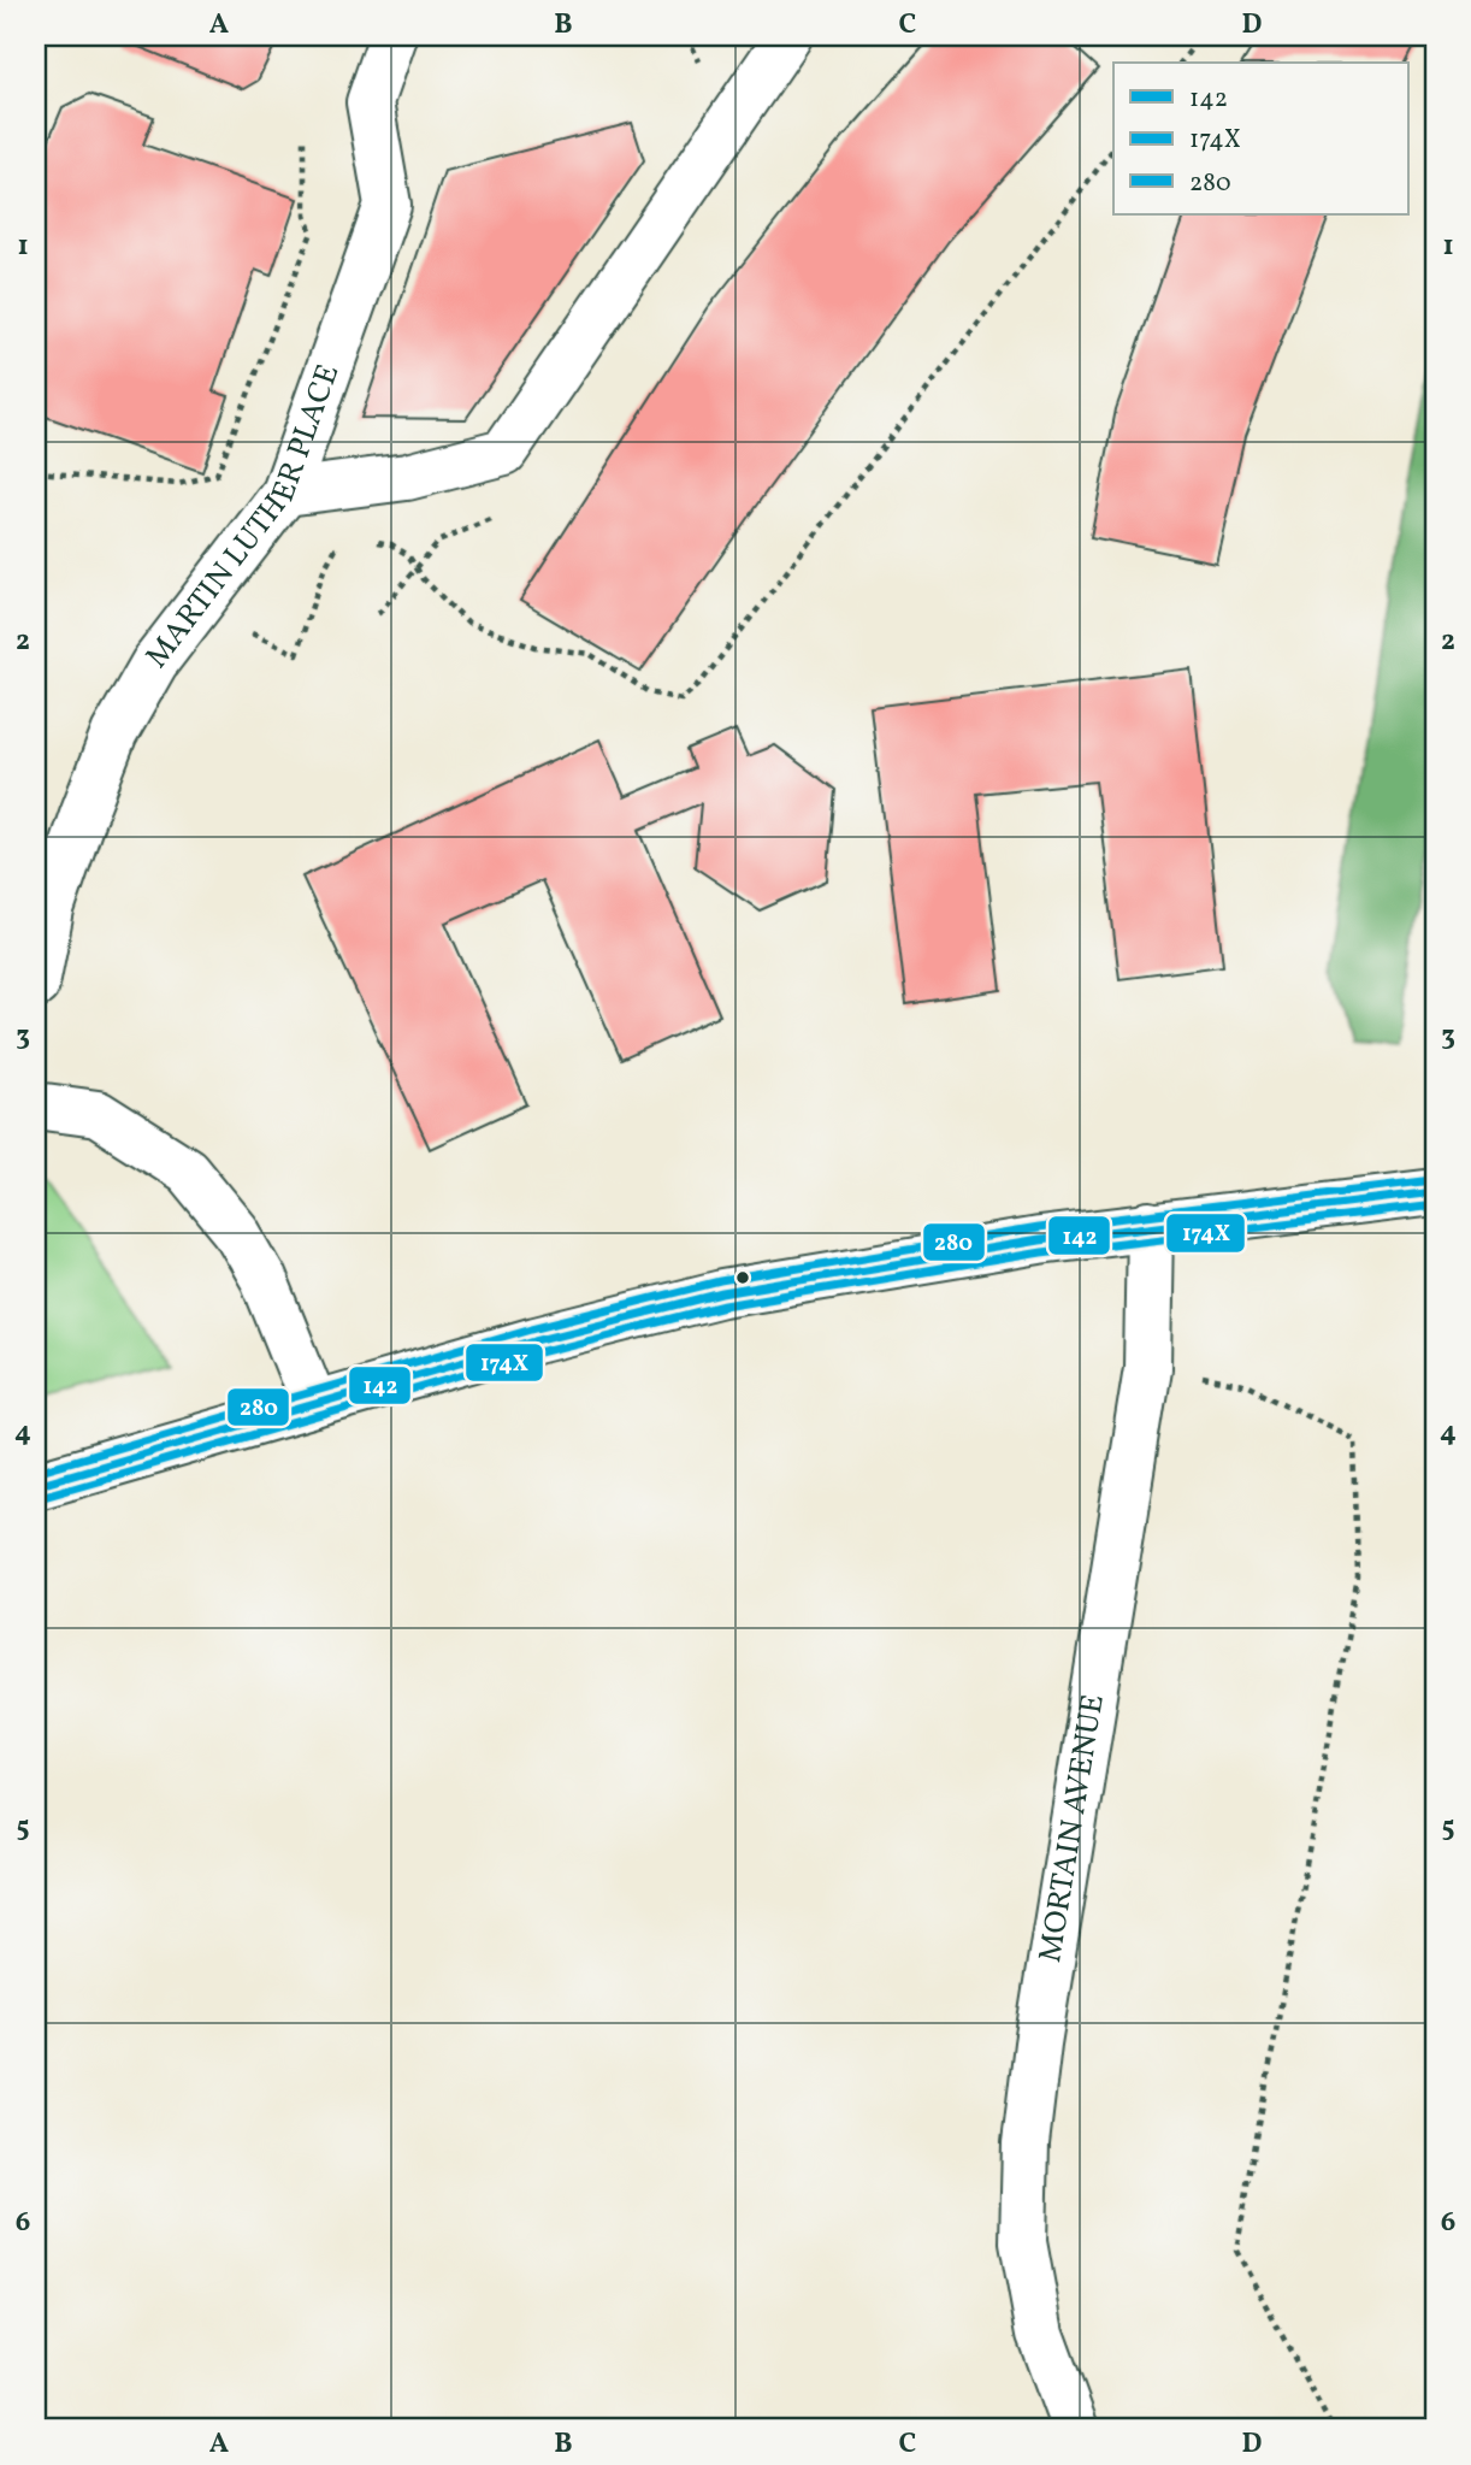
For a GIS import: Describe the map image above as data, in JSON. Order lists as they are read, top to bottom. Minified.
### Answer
{"streets":{"street":["MARTIN LUTHER PLACE","MORTAIN AVENUE"]},"lines":["transit line 280","transit line 142","transit line 174X"],"legend":["142","174X","280"],"grid":{"columns":["A","B","C","D"],"rows":["1","2","3","4","5","6"]}}
